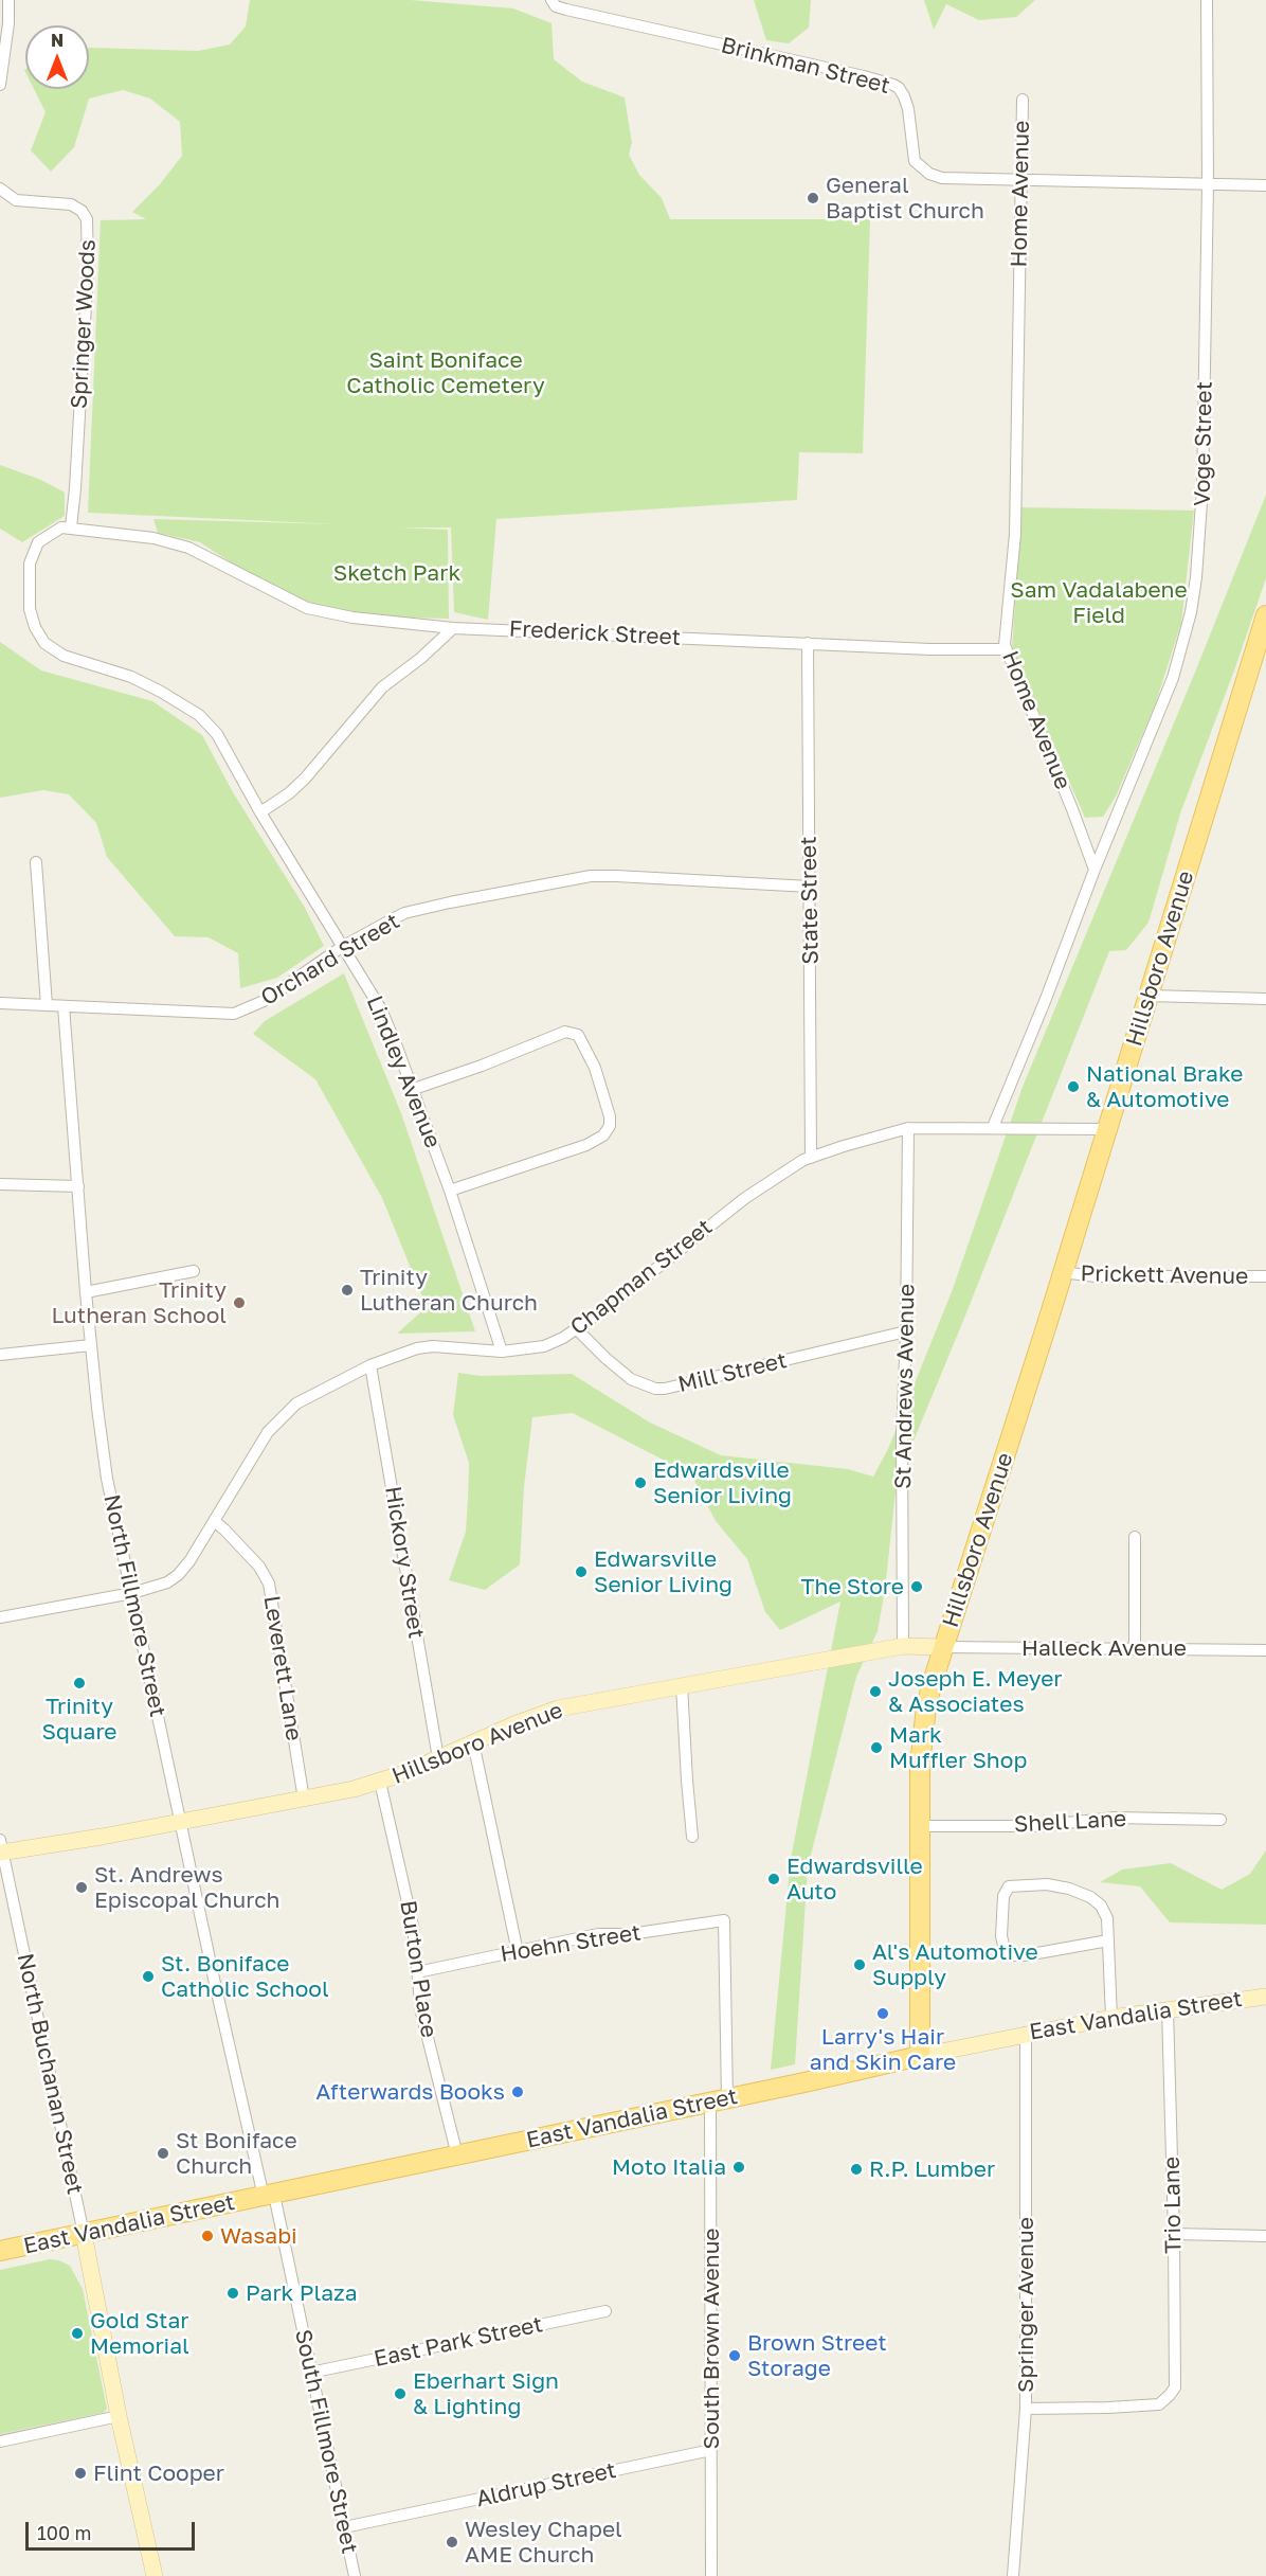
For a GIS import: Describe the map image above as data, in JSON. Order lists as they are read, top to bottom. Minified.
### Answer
{"streets":{"main road":["Hillsboro Avenue","East Vandalia Street"],"street":["Brinkman Street","Home Avenue","Springer Woods","Voge Street","Frederick Street","State Street","Orchard Street","Lindley Avenue","Prickett Avenue","Chapman Street","Mill Street","St Andrews Avenue","Hickory Street","North Fillmore Street","Halleck Avenue","Leverett Lane","Shell Lane","Hoehn Street","Burton Place","North Buchanan Street","Trio Lane","Springer Avenue","South Brown Avenue","East Park Street","South Fillmore Street","Aldrup Street"]},"crossings":[["Brinkman Street","Home Avenue"],["Brinkman Street","Voge Street"],["Home Avenue","Voge Street"],["Home Avenue","Frederick Street"],["Frederick Street","State Street"],["State Street","Orchard Street"],["State Street","Chapman Street"],["Hillsboro Avenue","Prickett Avenue"],["Hillsboro Avenue","Chapman Street"],["Hillsboro Avenue","St Andrews Avenue"],["Hillsboro Avenue","Hickory Street"],["Hillsboro Avenue","North Fillmore Street"],["Hillsboro Avenue","Halleck Avenue"],["Hillsboro Avenue","Leverett Lane"],["Hillsboro Avenue","Burton Place"],["Hillsboro Avenue","North Buchanan Street"],["Orchard Street","Lindley Avenue"],["Orchard Street","North Fillmore Street"],["Lindley Avenue","Chapman Street"],["Chapman Street","Mill Street"],["Chapman Street","St Andrews Avenue"],["Chapman Street","Hickory Street"],["Chapman Street","North Fillmore Street"],["Chapman Street","Leverett Lane"],["Mill Street","St Andrews Avenue"],["North Fillmore Street","East Vandalia Street"],["North Fillmore Street","South Fillmore Street"],["Hoehn Street","Burton Place"],["Hoehn Street","South Brown Avenue"],["Burton Place","East Vandalia Street"],["East Vandalia Street","North Buchanan Street"],["East Vandalia Street","Trio Lane"],["East Vandalia Street","Springer Avenue"],["East Vandalia Street","South Brown Avenue"],["East Vandalia Street","South Fillmore Street"],["Trio Lane","Springer Avenue"],["South Brown Avenue","Aldrup Street"],["East Park Street","South Fillmore Street"],["South Fillmore Street","Aldrup Street"]],"parks":["Saint Boniface Catholic Cemetery","Sketch Park","Sam Vadalabene Field"],"places":["General Baptist Church","National Brake & Automotive","Trinity Lutheran Church","Trinity Lutheran School","Edwardsville Senior Living","Edwarsville Senior Living","The Store","Trinity Square","Joseph E. Meyer & Associates","Mark Muffler Shop","Edwardsville Auto","St. Andrews Episcopal Church","Al's Automotive Supply","St. Boniface Catholic School","Larry's Hair and Skin Care","Afterwards Books","St Boniface Church","Moto Italia","R.P. Lumber","Wasabi","Park Plaza","Gold Star Memorial","Brown Street Storage","Eberhart Sign & Lighting","Flint Cooper","Wesley Chapel AME Church"],"scale_bar":"100 m","north":"top"}
